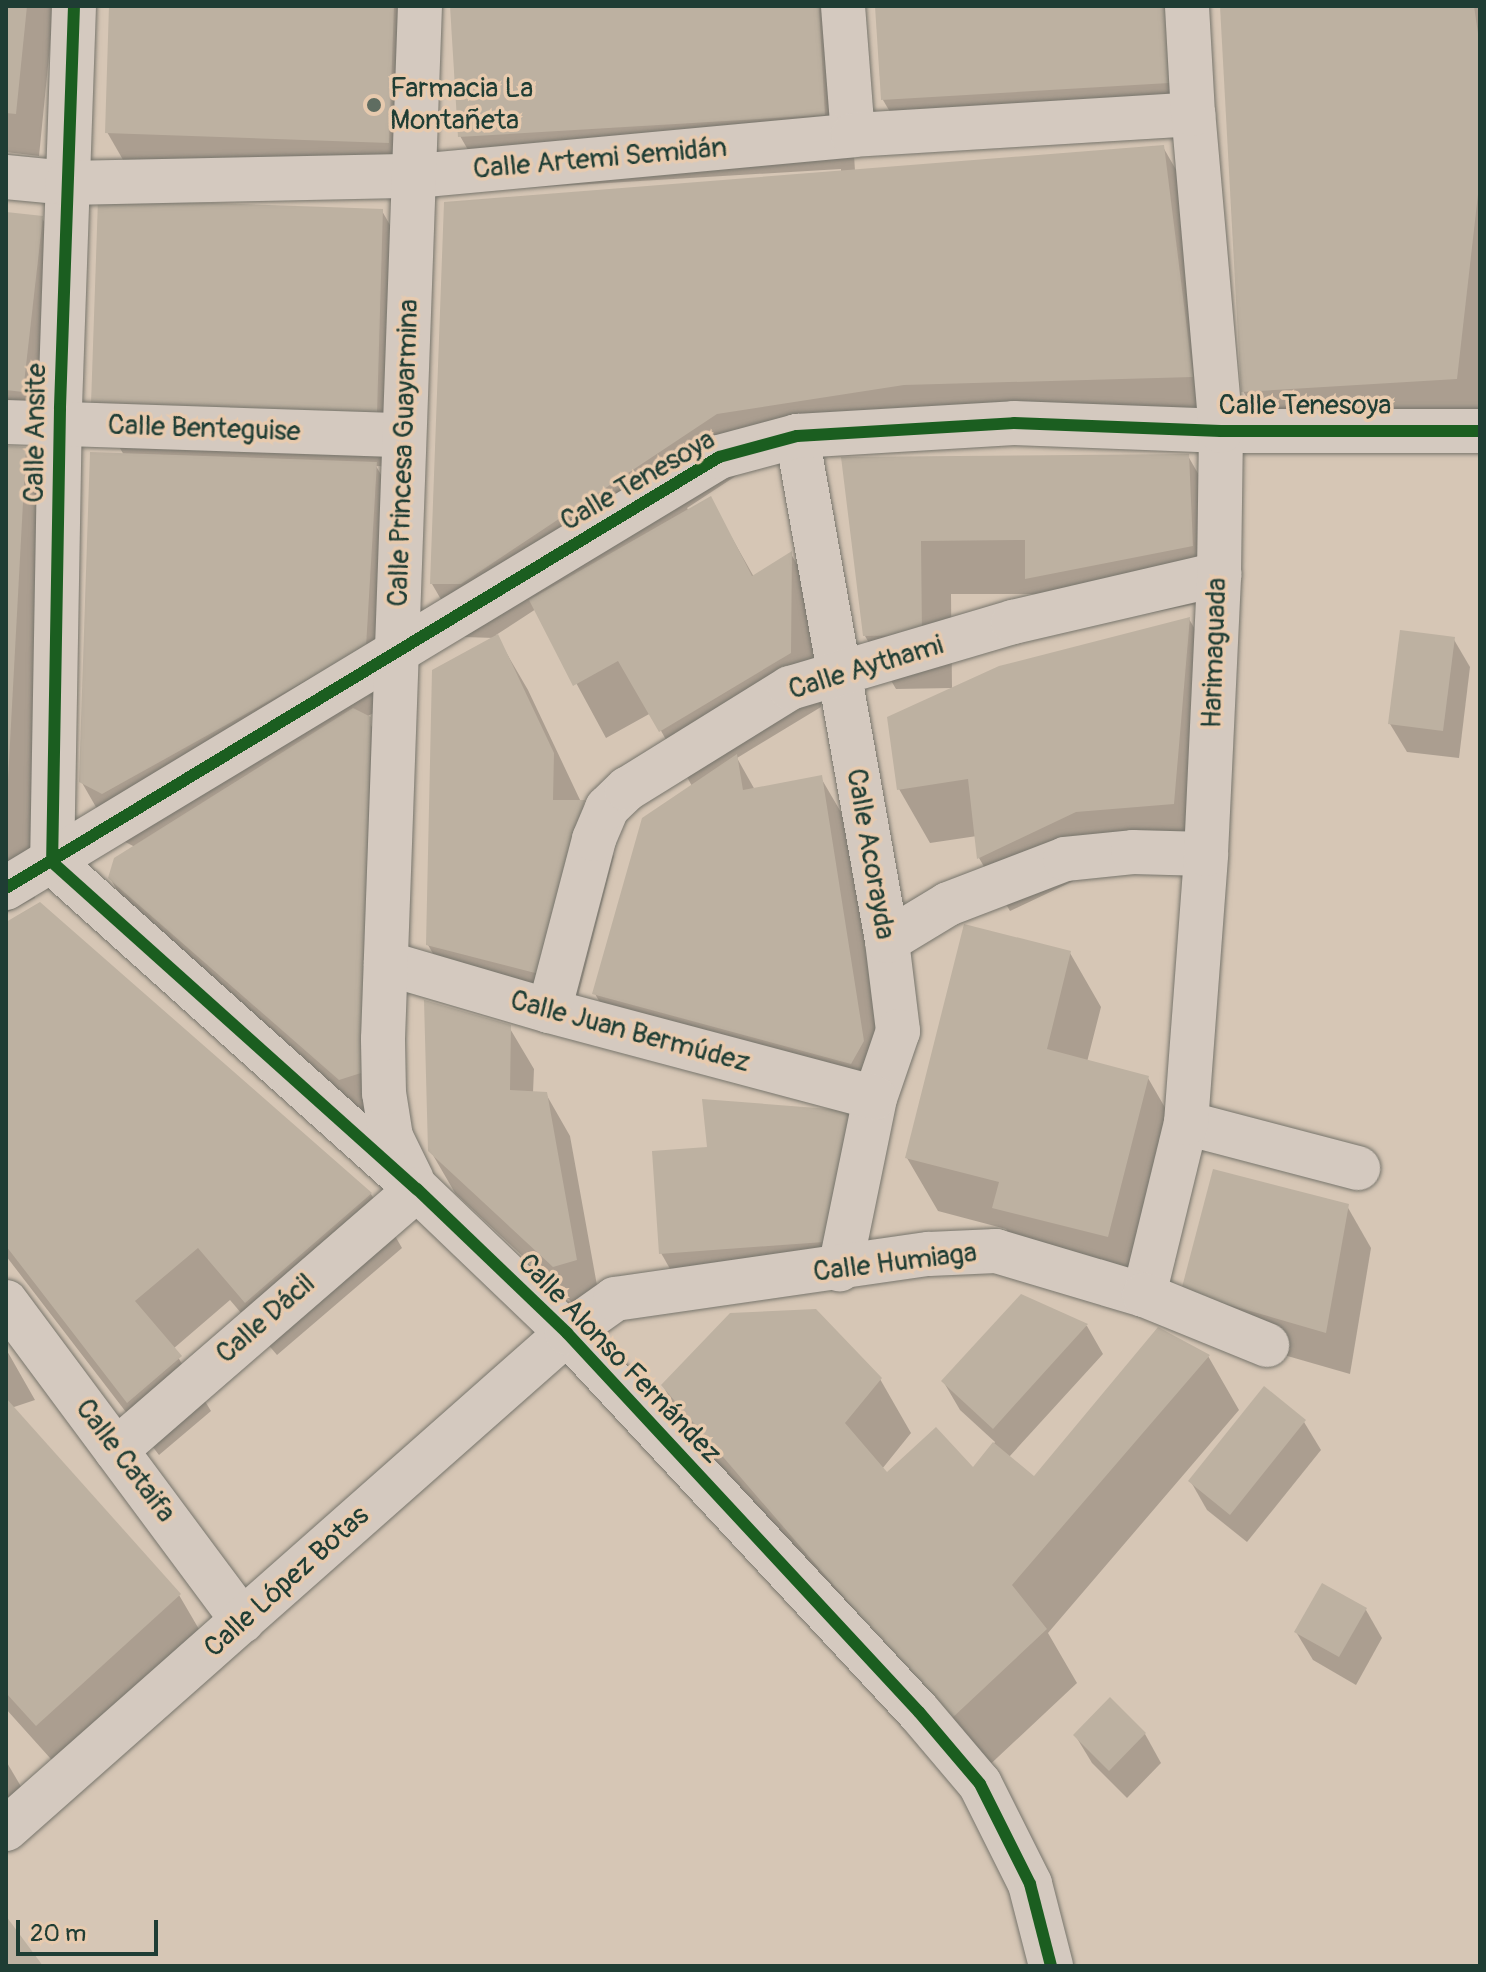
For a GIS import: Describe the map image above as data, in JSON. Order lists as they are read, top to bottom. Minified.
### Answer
{"streets":{"street":["Calle Artemi Semidán","Calle Tenesoya","Calle Benteguise","Calle Ansite","Calle Princesa Guayarmina","Harimaguada","Calle Aythami","Calle Acorayda","Calle Juan Bermúdez","Calle Humiaga","Calle Dácil","Calle Alonso Fernández","Calle Cataifa","Calle López Botas"]},"crossings":[["Calle Artemi Semidán","Calle Ansite"],["Calle Artemi Semidán","Calle Princesa Guayarmina"],["Calle Artemi Semidán","Harimaguada"],["Calle Tenesoya","Calle Ansite"],["Calle Tenesoya","Calle Princesa Guayarmina"],["Calle Tenesoya","Harimaguada"],["Calle Tenesoya","Calle Acorayda"],["Calle Tenesoya","Calle Alonso Fernández"],["Calle Benteguise","Calle Ansite"],["Calle Benteguise","Calle Princesa Guayarmina"],["Calle Ansite","Calle Alonso Fernández"],["Calle Princesa Guayarmina","Calle Juan Bermúdez"],["Calle Princesa Guayarmina","Calle Dácil"],["Calle Princesa Guayarmina","Calle Alonso Fernández"],["Harimaguada","Calle Aythami"],["Harimaguada","Calle Humiaga"],["Calle Aythami","Calle Acorayda"],["Calle Aythami","Calle Juan Bermúdez"],["Calle Acorayda","Calle Juan Bermúdez"],["Calle Acorayda","Calle Humiaga"],["Calle Humiaga","Calle Alonso Fernández"],["Calle Humiaga","Calle López Botas"],["Calle Dácil","Calle Alonso Fernández"],["Calle Dácil","Calle Cataifa"],["Calle Alonso Fernández","Calle López Botas"],["Calle Cataifa","Calle López Botas"]],"places":["Farmacia La Montañeta"],"scale_bar":"20 m"}
